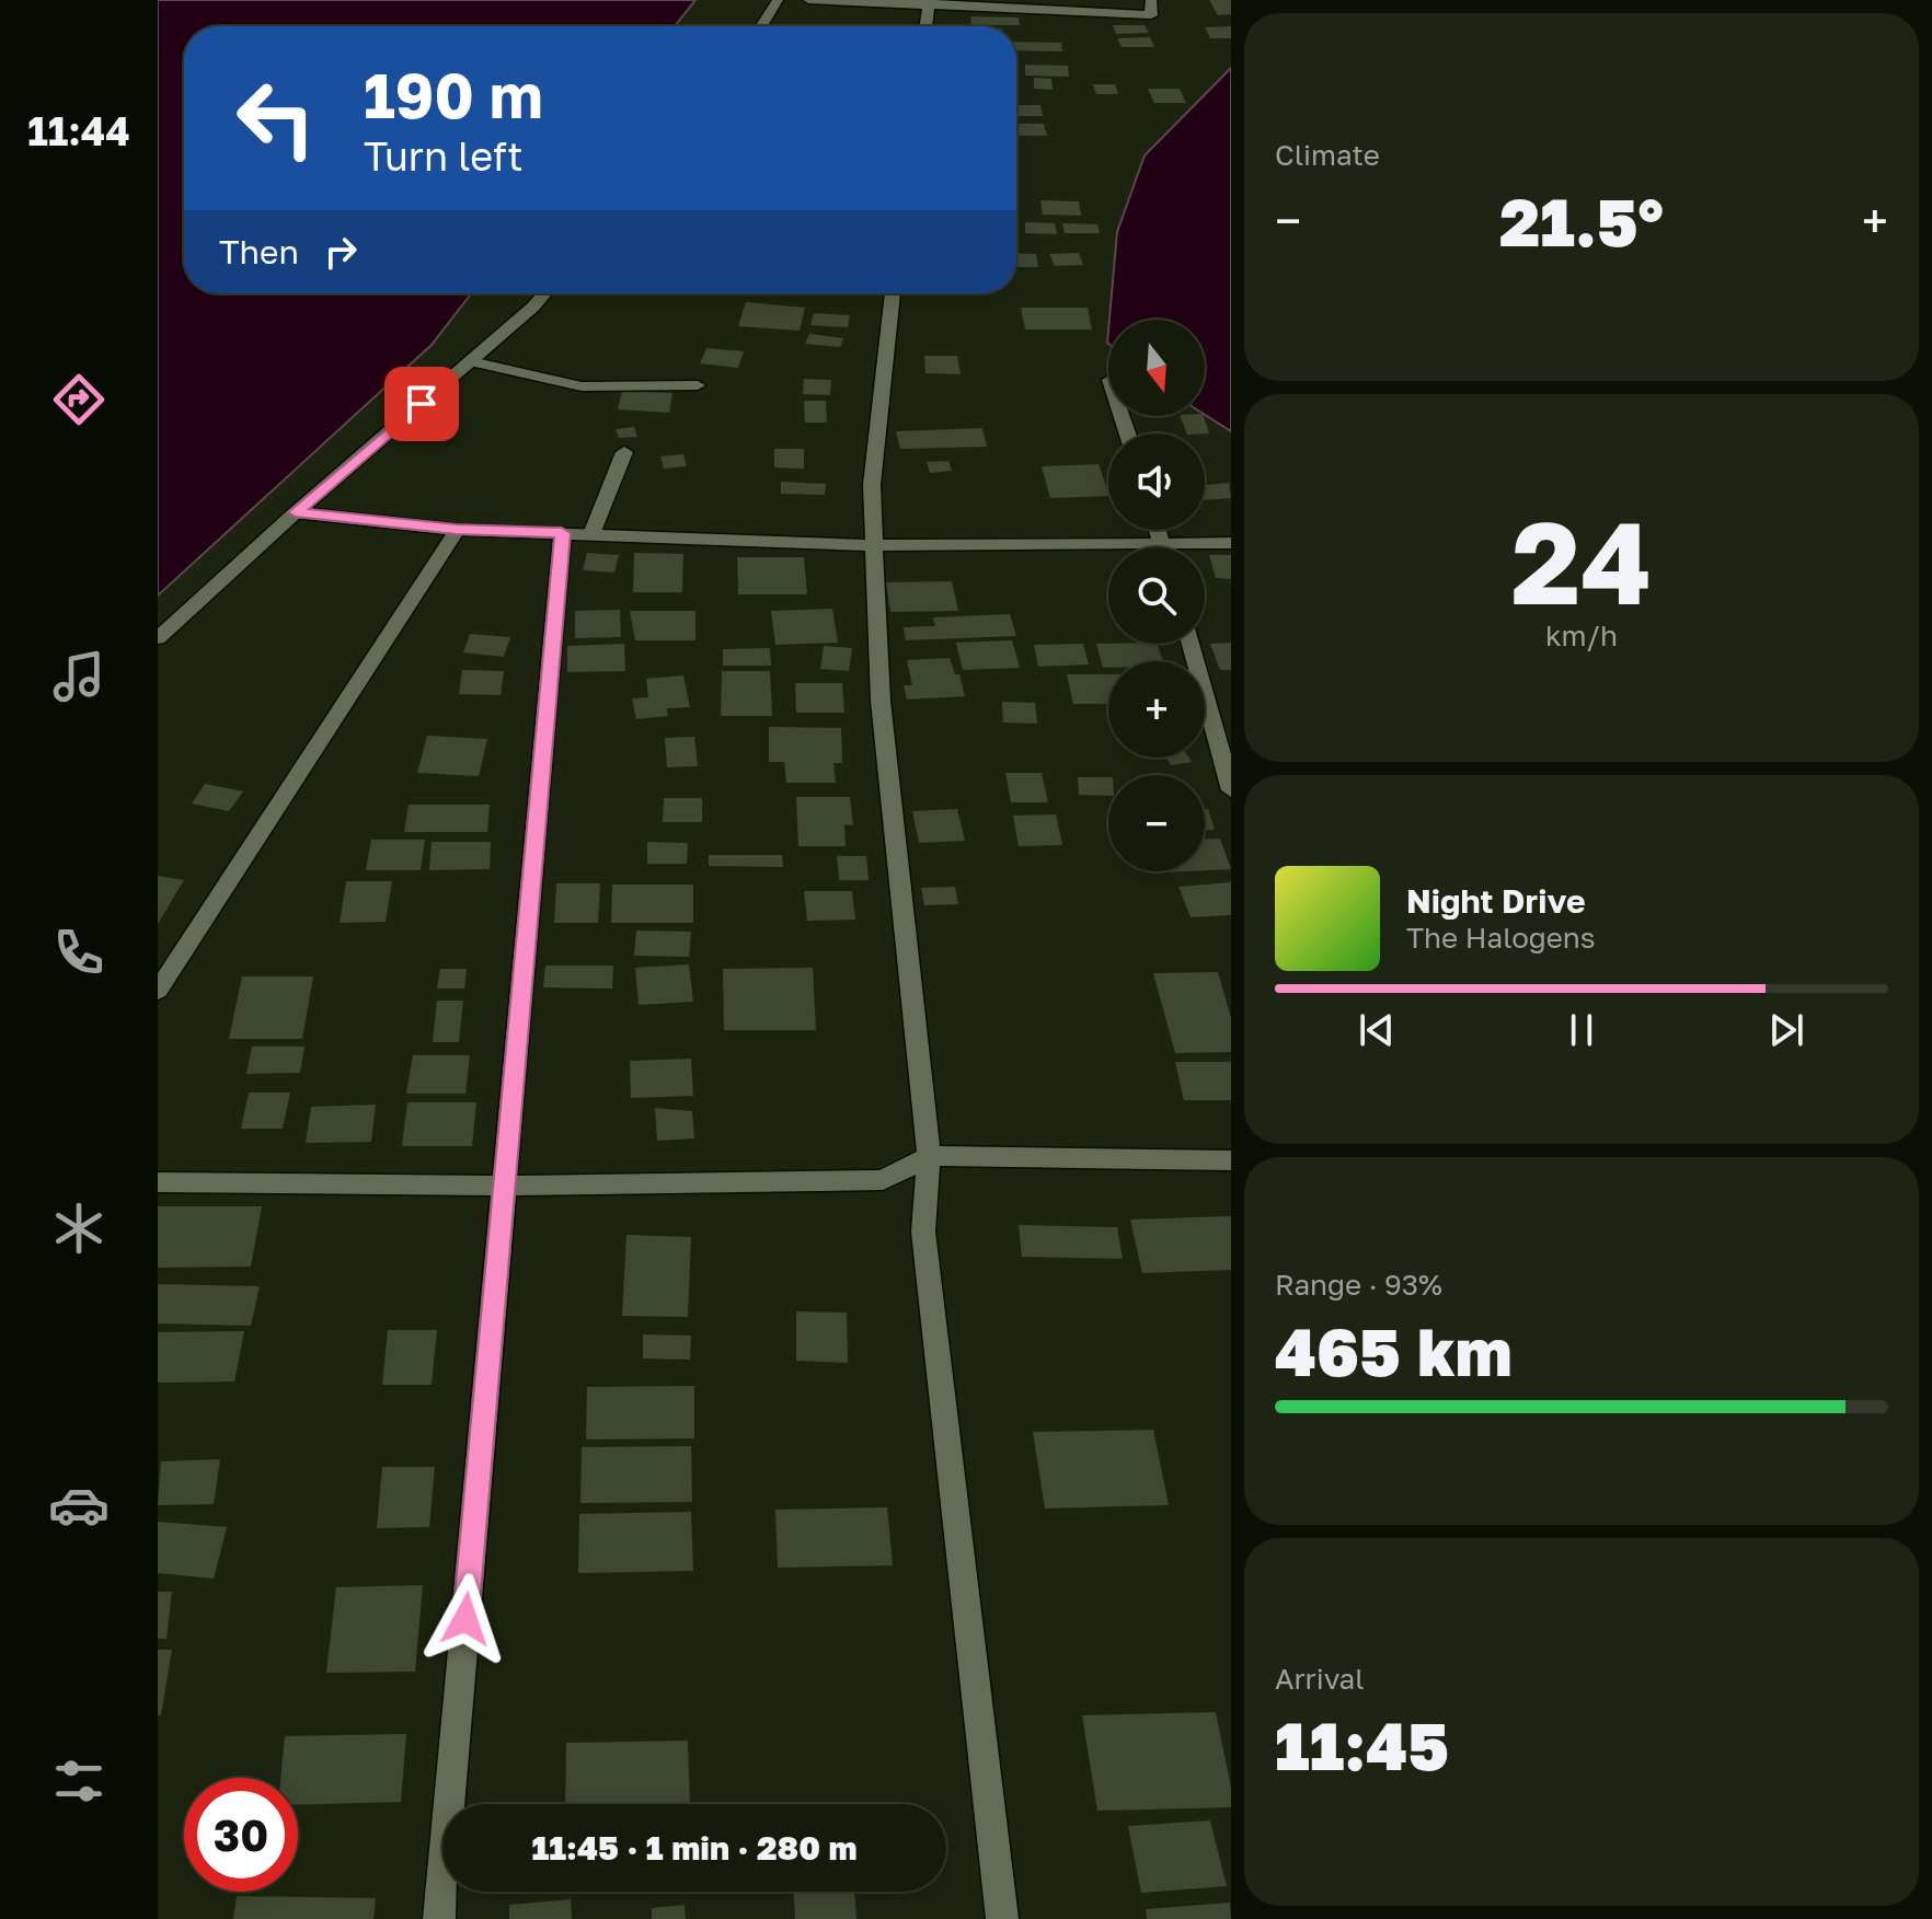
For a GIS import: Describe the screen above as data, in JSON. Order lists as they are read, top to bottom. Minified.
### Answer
{"north":"bottom","page":{"tabs":"11:44","tile":["Climate",["24","km/h"],["Range · 93%","465 km"],["Arrival","11:45"]],"turn":["190 m","Turn left"],"heat":["−","21.5°","+"],"then":"Then","map_buttons":["+","−"],"song":["Night Drive","The Halogens"],"limit":"30","trip":"11:45 · 1 min · 280 m"}}
